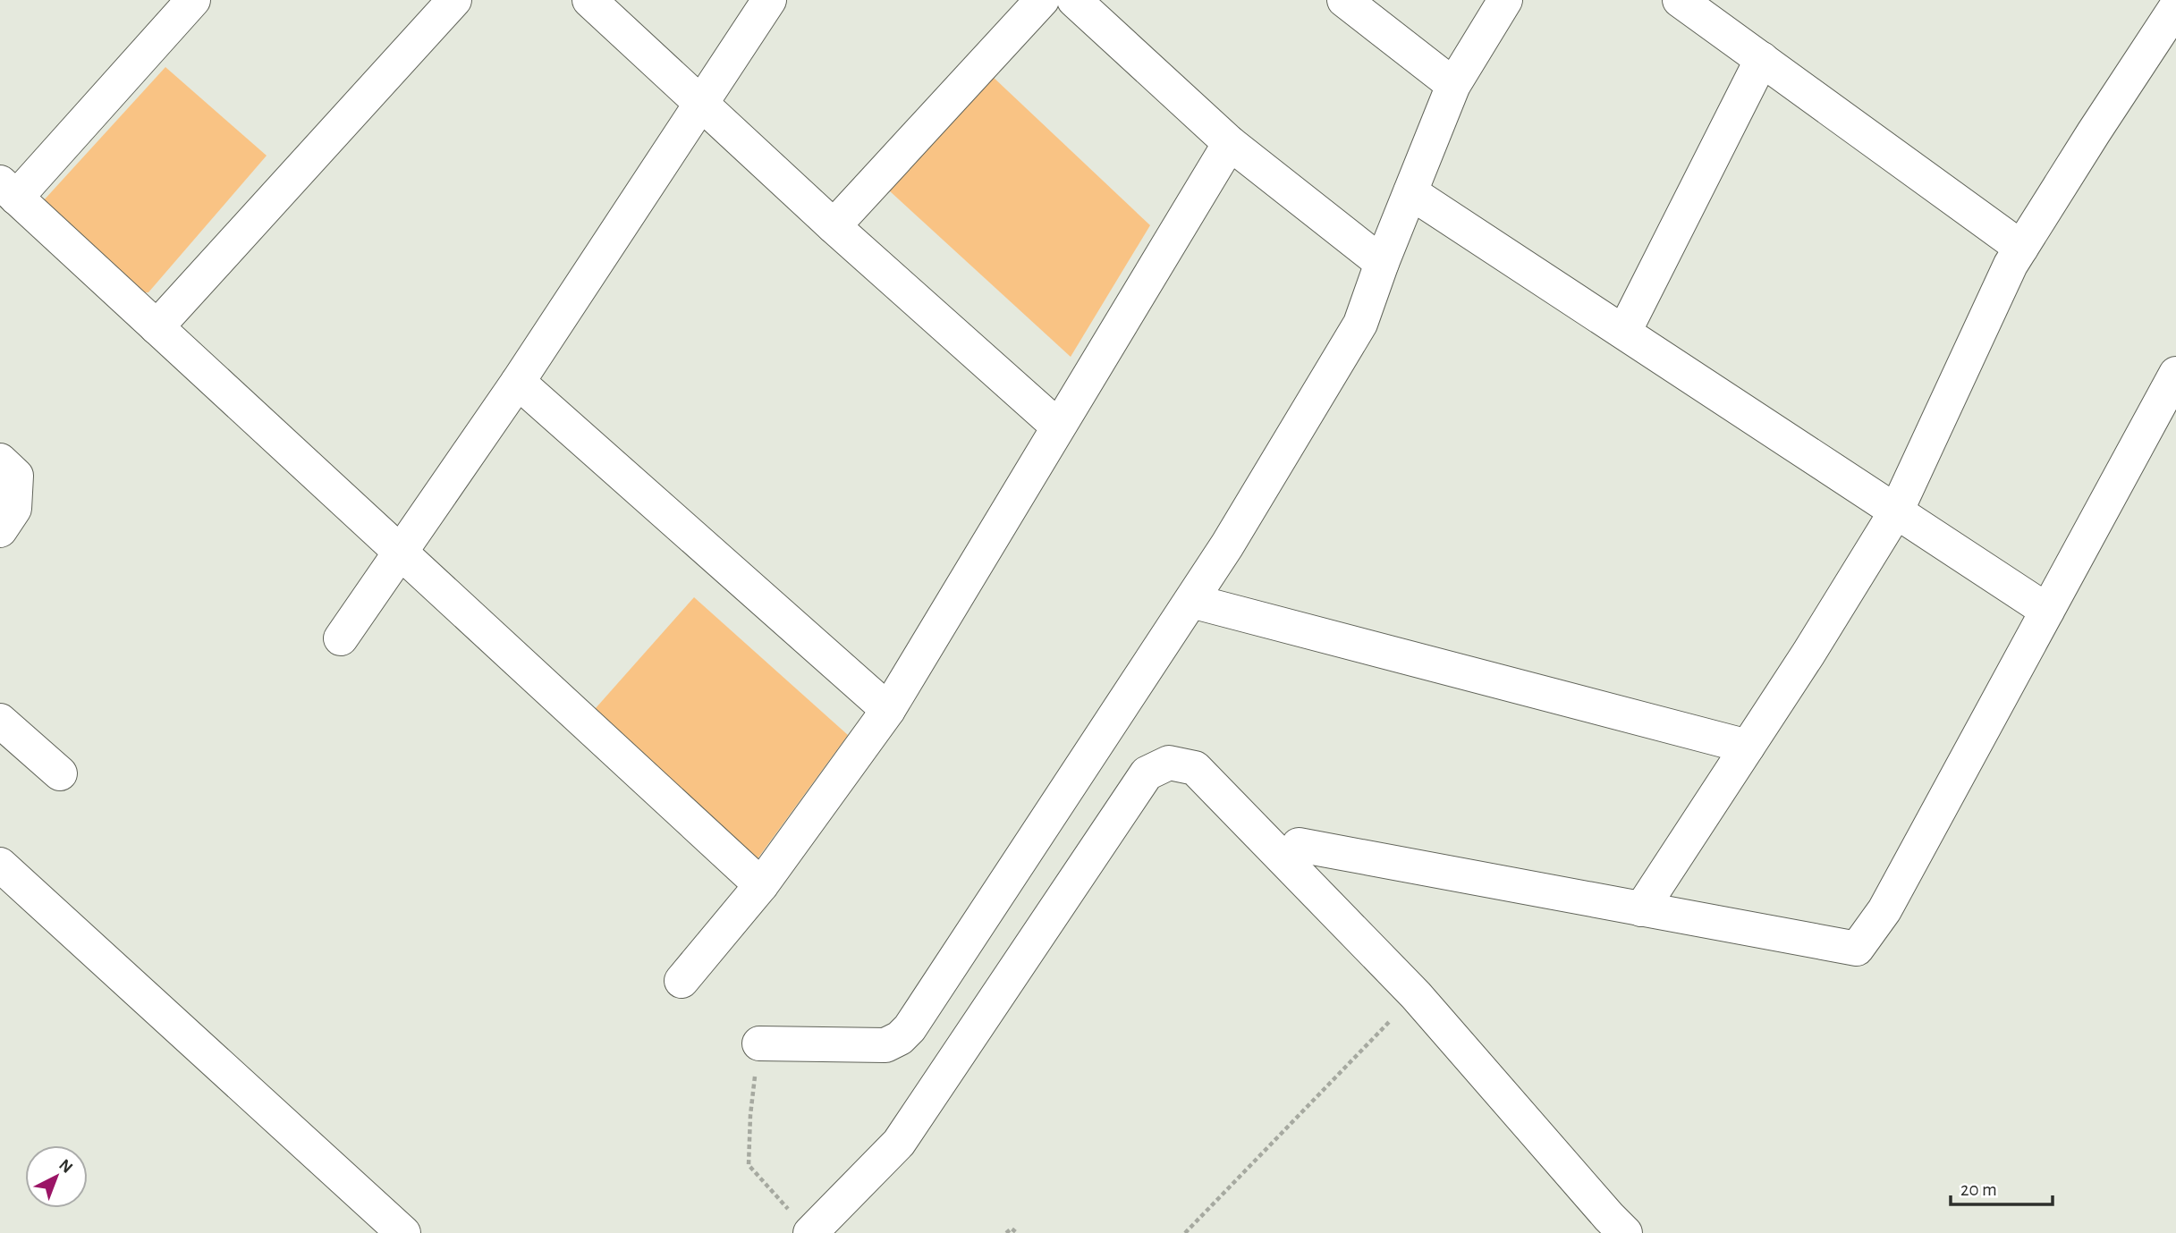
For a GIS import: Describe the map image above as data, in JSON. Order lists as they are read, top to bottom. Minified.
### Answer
{"scale_bar":"20 m","north":"top right"}
